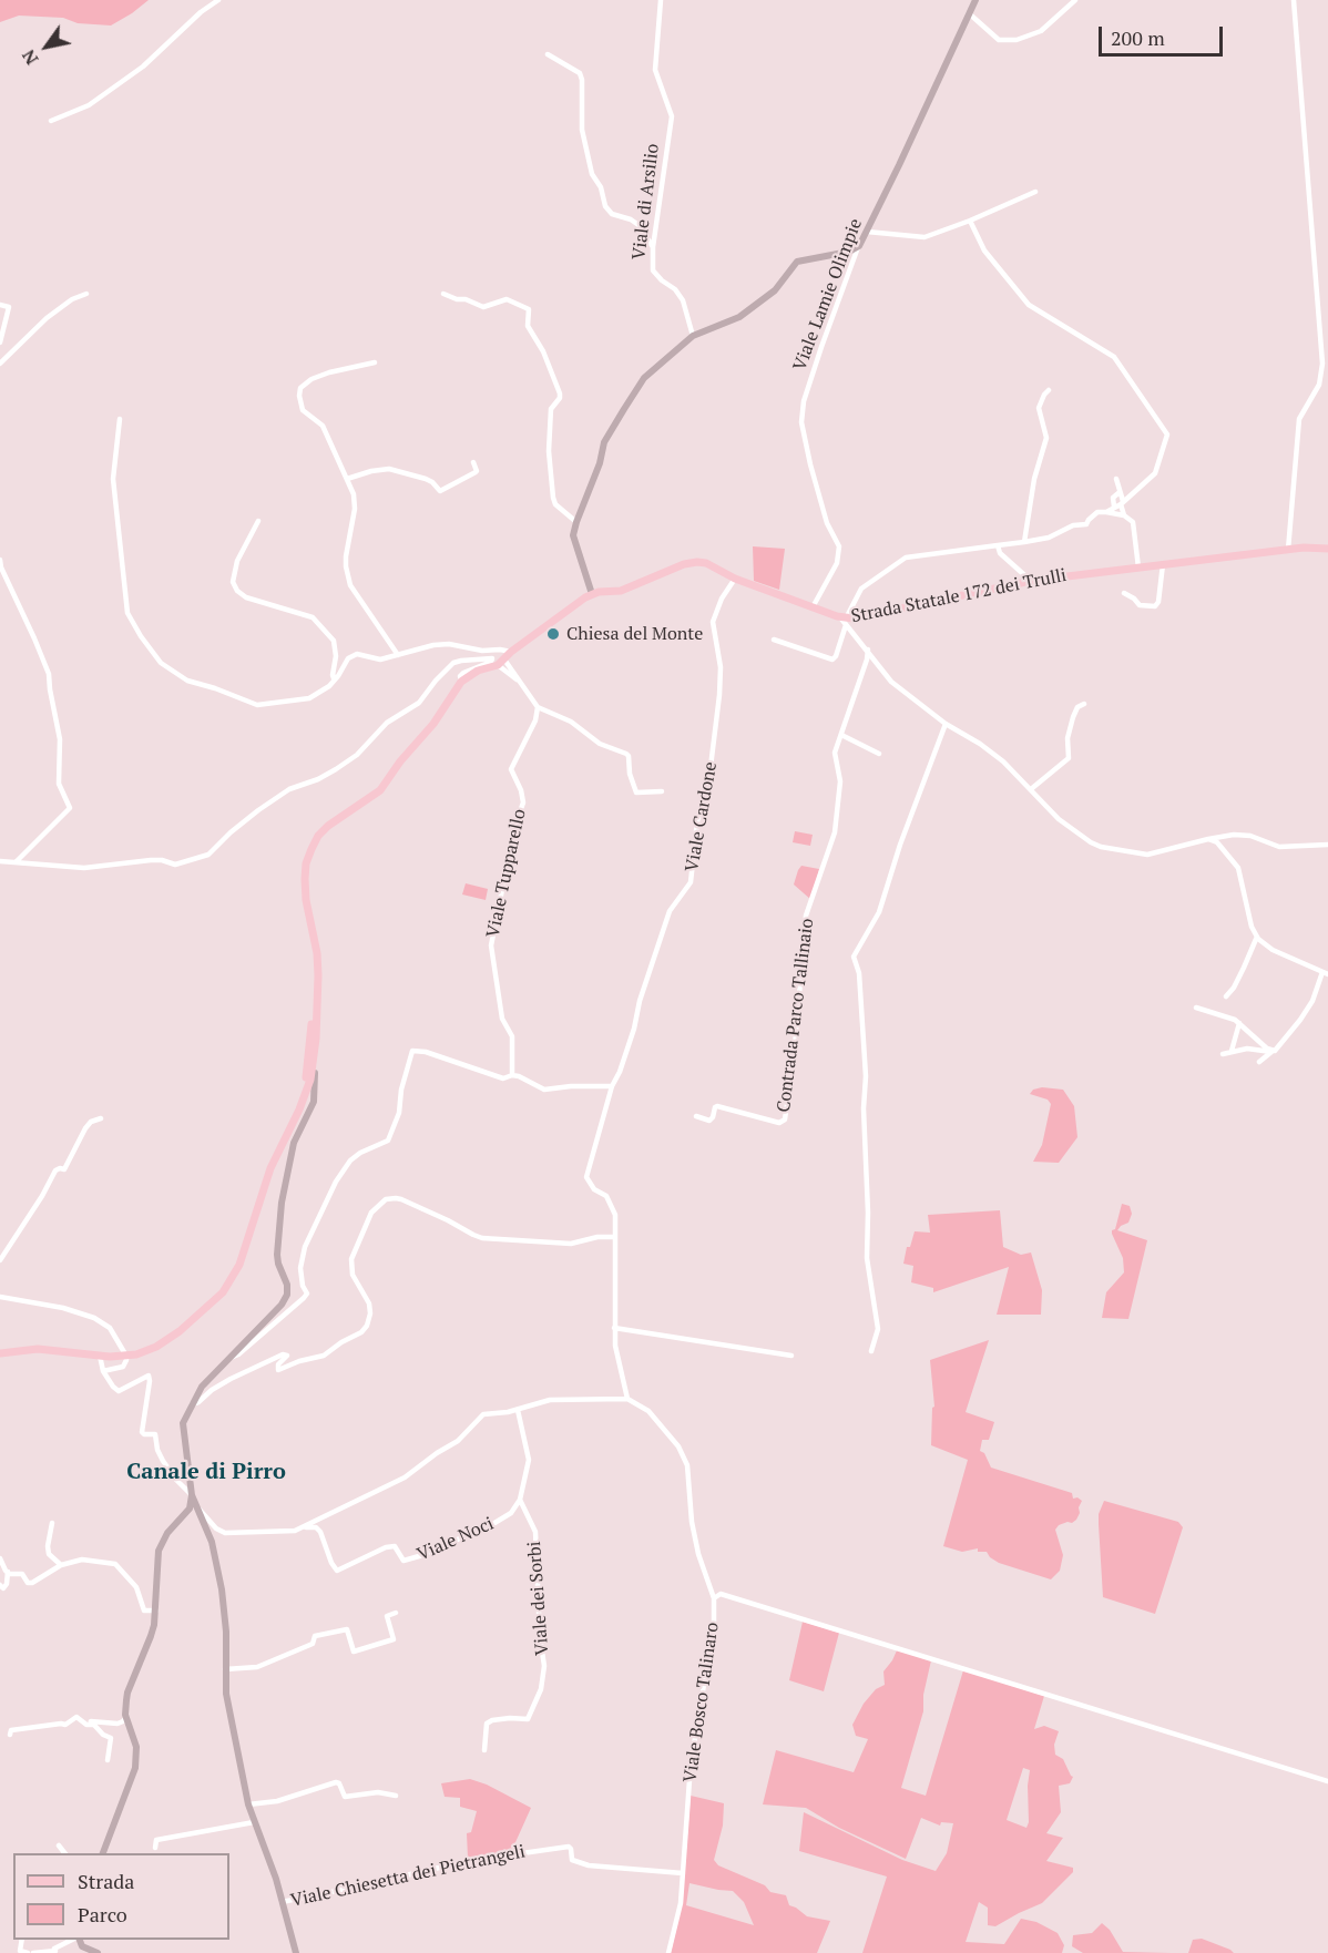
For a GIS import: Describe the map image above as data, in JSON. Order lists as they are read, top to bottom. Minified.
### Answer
{"streets":{"main road":["Strada Statale 172 dei Trulli"],"street":["Viale di Arsilio","Viale Lamie Olimpie","Viale Cardone","Viale Tupparello","Contrada Parco Tallinaio","Viale Noci","Viale dei Sorbi","Viale Bosco Talinaro","Viale Chiesetta dei Pietrangeli"]},"crossings":[["Viale Lamie Olimpie","Strada Statale 172 dei Trulli"],["Strada Statale 172 dei Trulli","Viale Cardone"],["Viale Noci","Viale dei Sorbi"],["Viale Bosco Talinaro","Viale Chiesetta dei Pietrangeli"]],"districts":["Canale di Pirro"],"places":["Chiesa del Monte"],"legend":["Strada","Parco"],"scale_bar":"200 m","north":"bottom left"}
